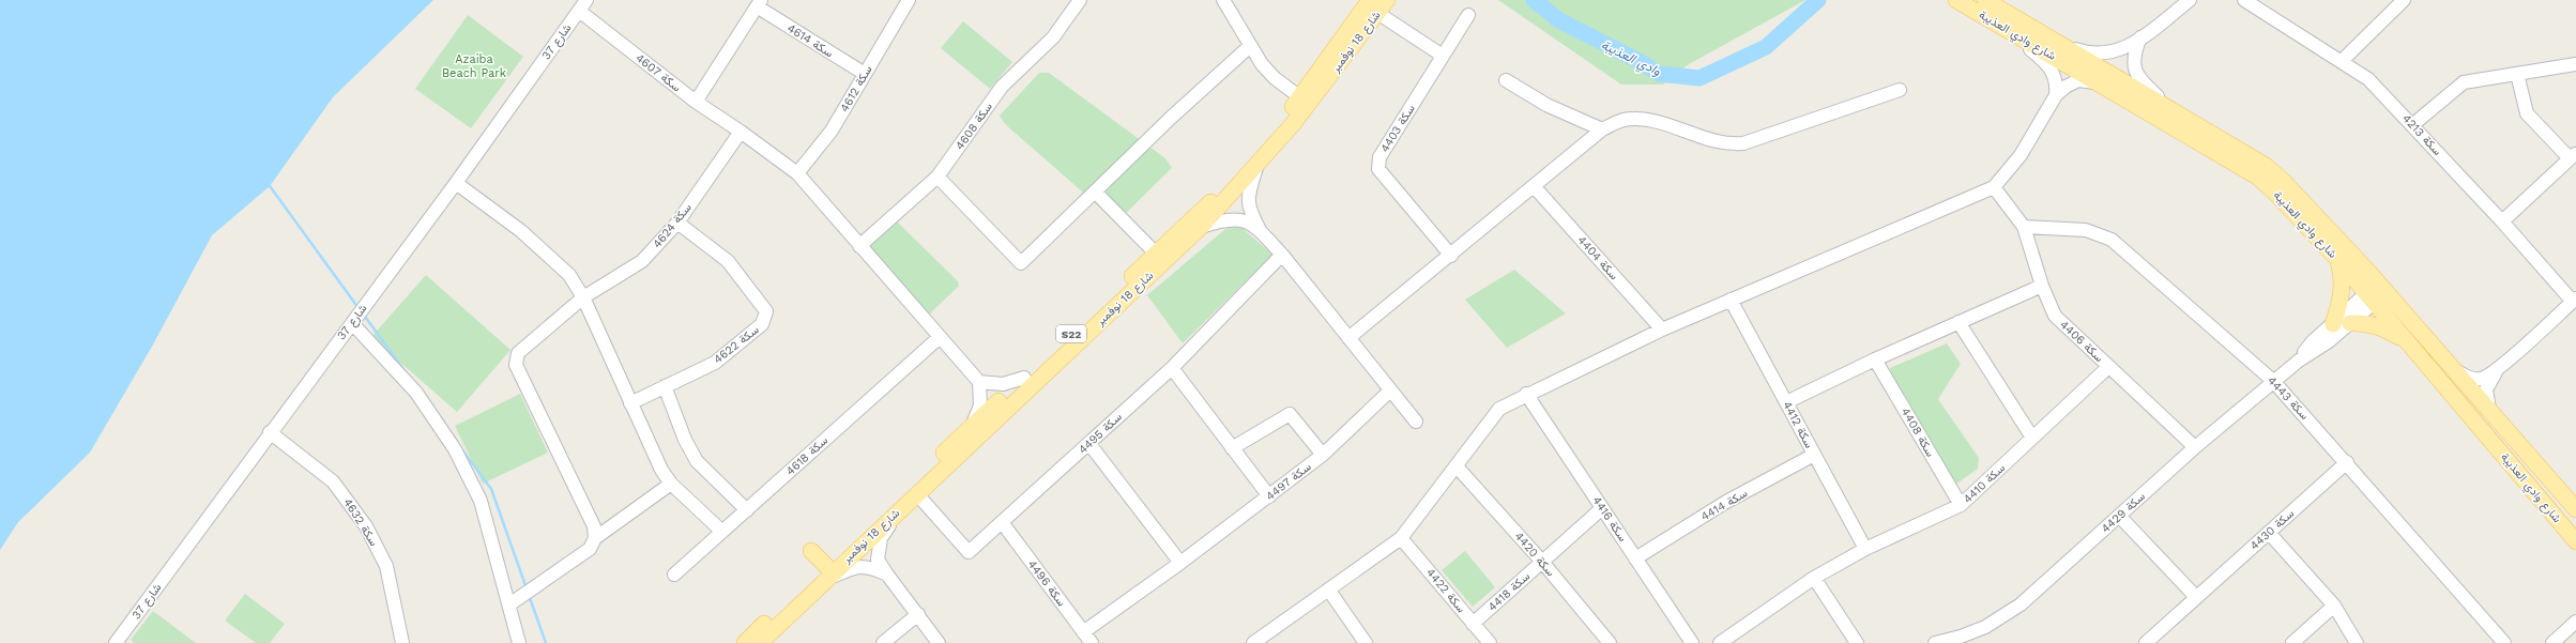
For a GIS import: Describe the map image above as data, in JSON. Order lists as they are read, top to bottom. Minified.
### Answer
{"streets":{"main road":["شارع وادي العذيبة","شارع 18 نوفمبر","S22"],"street":["سكة 4614","شارع 37","سكة 4607","سكة 4612","سكة 4608","سكة 4403","سكة 4213","سكة 4624","سكة 4404","سكة 4406","سكة 4622","سكة 4443","سكة 4412","سكة 4408","سكة 4495","سكة 4618","سكة 4497","سكة 4410","سكة 4414","سكة 4429","سكة 4416","سكة 4632","سكة 4430","سكة 4420","سكة 4496","سكة 4422","سكة 4418"]},"crossings":[["شارع وادي العذيبة","سكة 4429"],["سكة 4614","سكة 4612"],["شارع 37","سكة 4607"],["شارع 37","سكة 4632"],["شارع 18 نوفمبر","سكة 4495"],["سكة 4607","سكة 4624"],["سكة 4624","سكة 4622"],["سكة 4406","سكة 4443"],["سكة 4406","سكة 4410"],["سكة 4406","سكة 4429"],["سكة 4443","سكة 4429"],["سكة 4443","سكة 4430"],["سكة 4412","سكة 4410"],["سكة 4412","سكة 4414"],["سكة 4408","سكة 4410"],["سكة 4495","سكة 4496"],["سكة 4497","سكة 4496"],["سكة 4414","سكة 4416"],["سكة 4416","سكة 4418"],["سكة 4420","سكة 4418"],["سكة 4422","سكة 4418"]],"water":["وادي العذيبة"],"parks":["Azaiba Beach Park"]}
